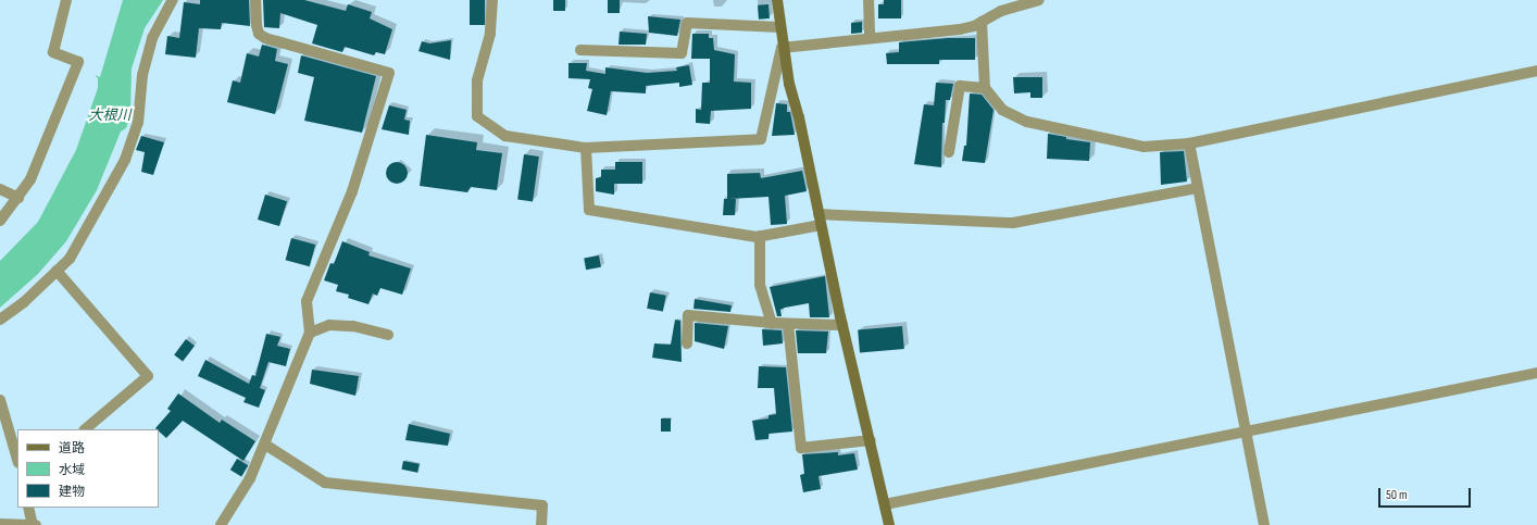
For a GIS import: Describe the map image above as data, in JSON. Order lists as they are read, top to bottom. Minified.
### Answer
{"water":["大根川"],"legend":["道路","水域","建物"],"scale_bar":"50 m"}
